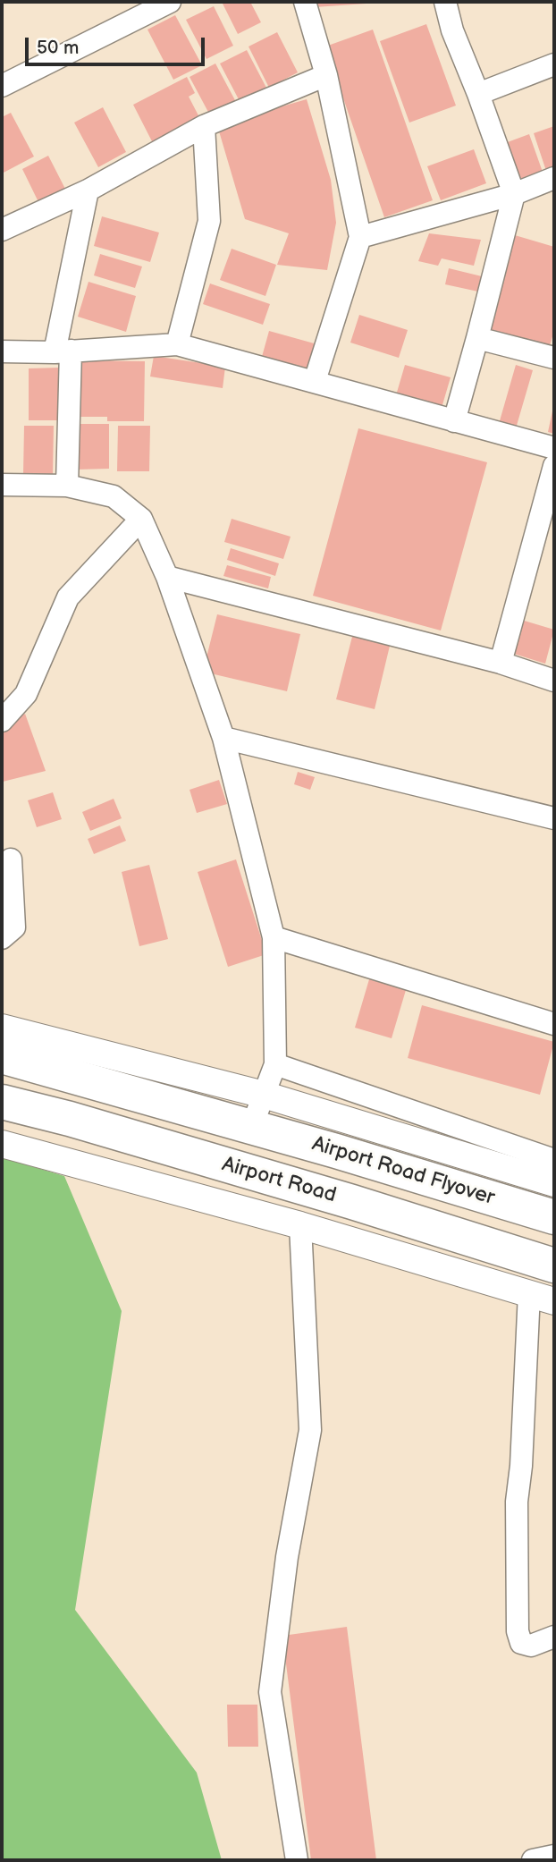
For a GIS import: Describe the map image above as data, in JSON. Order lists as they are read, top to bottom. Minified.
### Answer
{"streets":{"main road":["Airport Road Flyover","Airport Road"]},"scale_bar":"50 m"}
